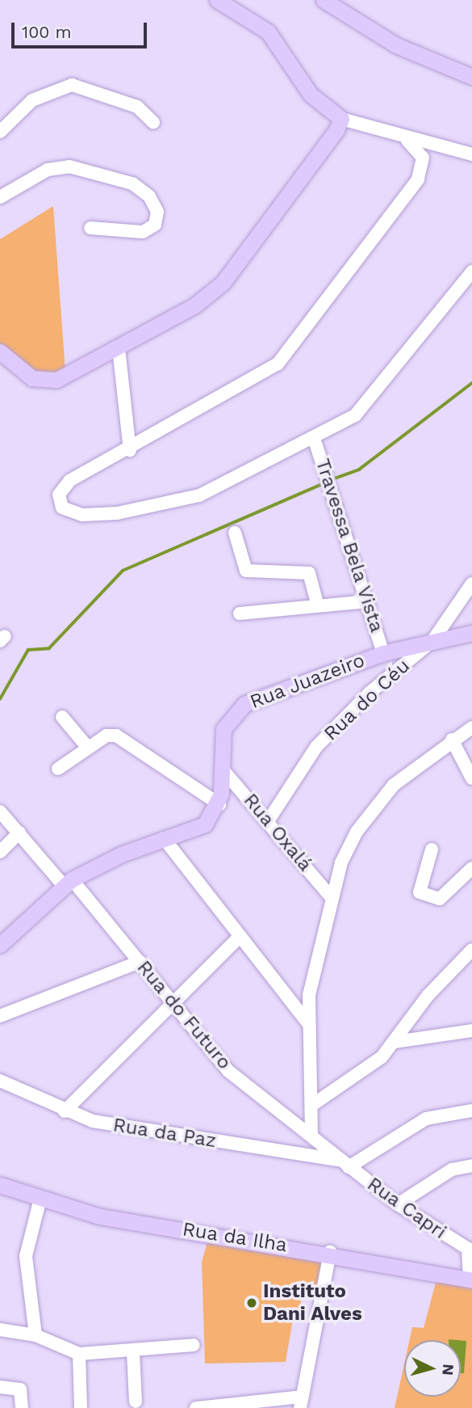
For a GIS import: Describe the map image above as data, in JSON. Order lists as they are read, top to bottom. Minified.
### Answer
{"streets":{"main road":["Rua Juazeiro","Rua da Ilha"],"street":["Travessa Bela Vista","Rua do Céu","Rua Oxalá","Rua do Futuro","Rua da Paz","Rua Capri"]},"crossings":[["Travessa Bela Vista","Rua Juazeiro"],["Rua Juazeiro","Rua do Céu"],["Rua Juazeiro","Rua Oxalá"],["Rua do Céu","Rua Oxalá"],["Rua do Futuro","Rua Capri"],["Rua da Paz","Rua Capri"],["Rua Capri","Rua da Ilha"]],"places":["Instituto Dani Alves"],"scale_bar":"100 m","north":"right"}
